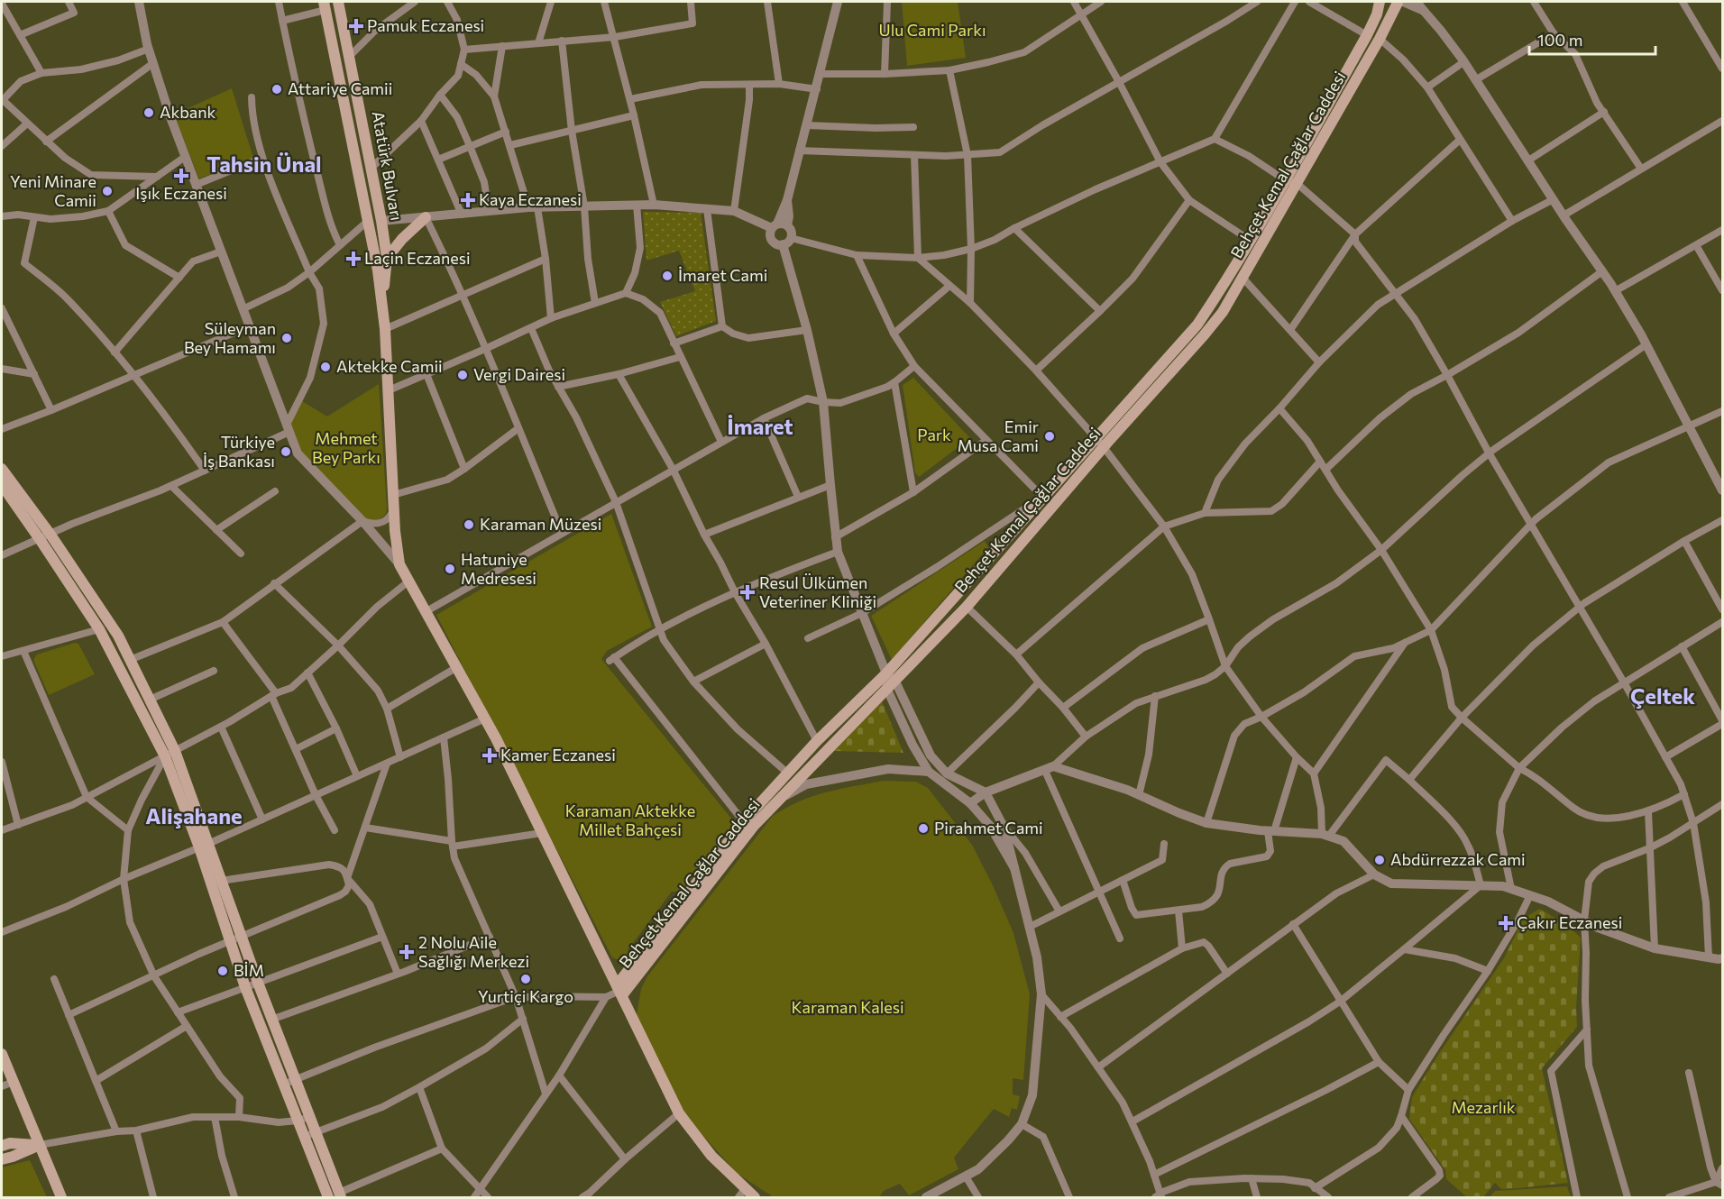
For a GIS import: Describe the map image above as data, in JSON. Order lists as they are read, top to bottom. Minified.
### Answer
{"streets":{"main road":["Behçet Kemal Çağlar Caddesi","Atatürk Bulvarı"]},"districts":["Tahsin Ünal","İmaret","Çeltek","Alişahane"],"parks":["Ulu Cami Parkı","Park","Mehmet Bey Parkı","Karaman Aktekke Millet Bahçesi","Karaman Kalesi","Mezarlık"],"places":{"health":["Pamuk Eczanesi","Işık Eczanesi","Kaya Eczanesi","Laçin Eczanesi","Resul Ülkümen Veteriner Kliniği","Kamer Eczanesi","Çakır Eczanesi","2 Nolu Aile Sağlığı Merkezi"],"other":["Attariye Camii","Akbank","Yeni Minare Camii","İmaret Cami","Süleyman Bey Hamamı","Aktekke Camii","Vergi Dairesi","Emir Musa Cami","Türkiye İş Bankası","Karaman Müzesi","Hatuniye Medresesi","Pirahmet Cami","Abdürrezzak Cami","BİM","Yurtiçi Kargo"]},"scale_bar":"100 m"}
